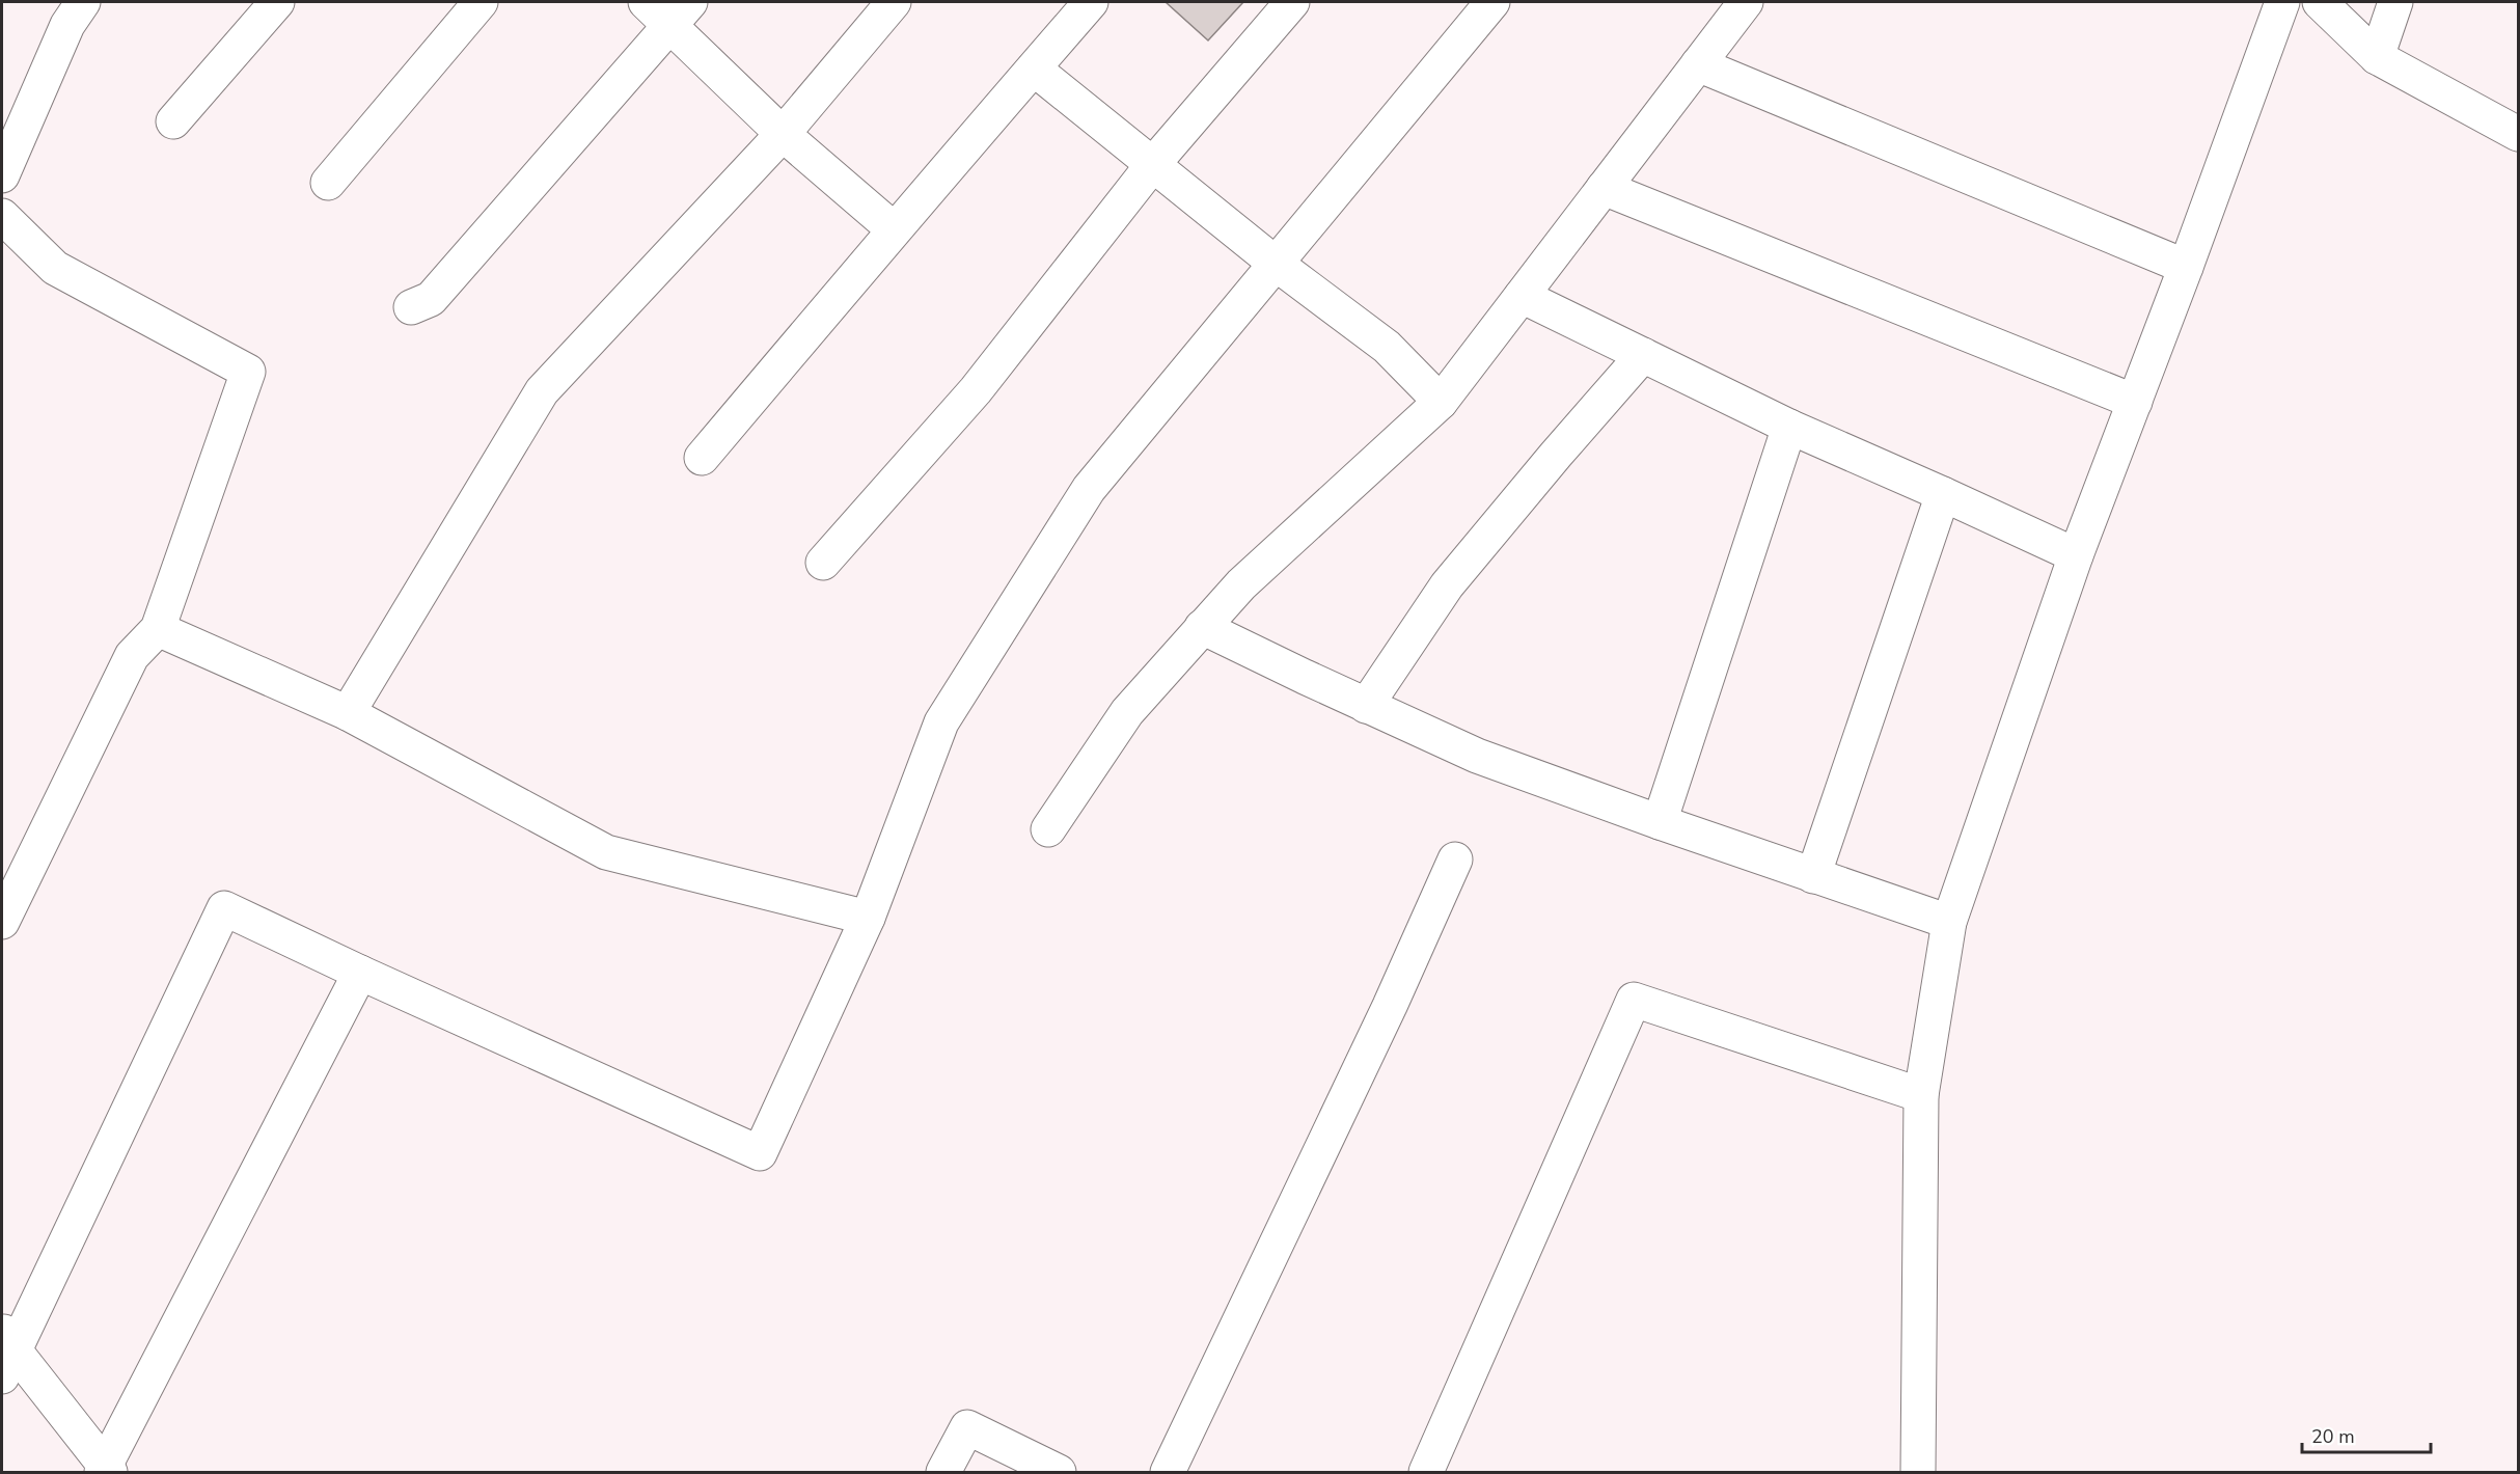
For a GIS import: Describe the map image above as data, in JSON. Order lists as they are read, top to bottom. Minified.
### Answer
{"scale_bar":"20 m"}
